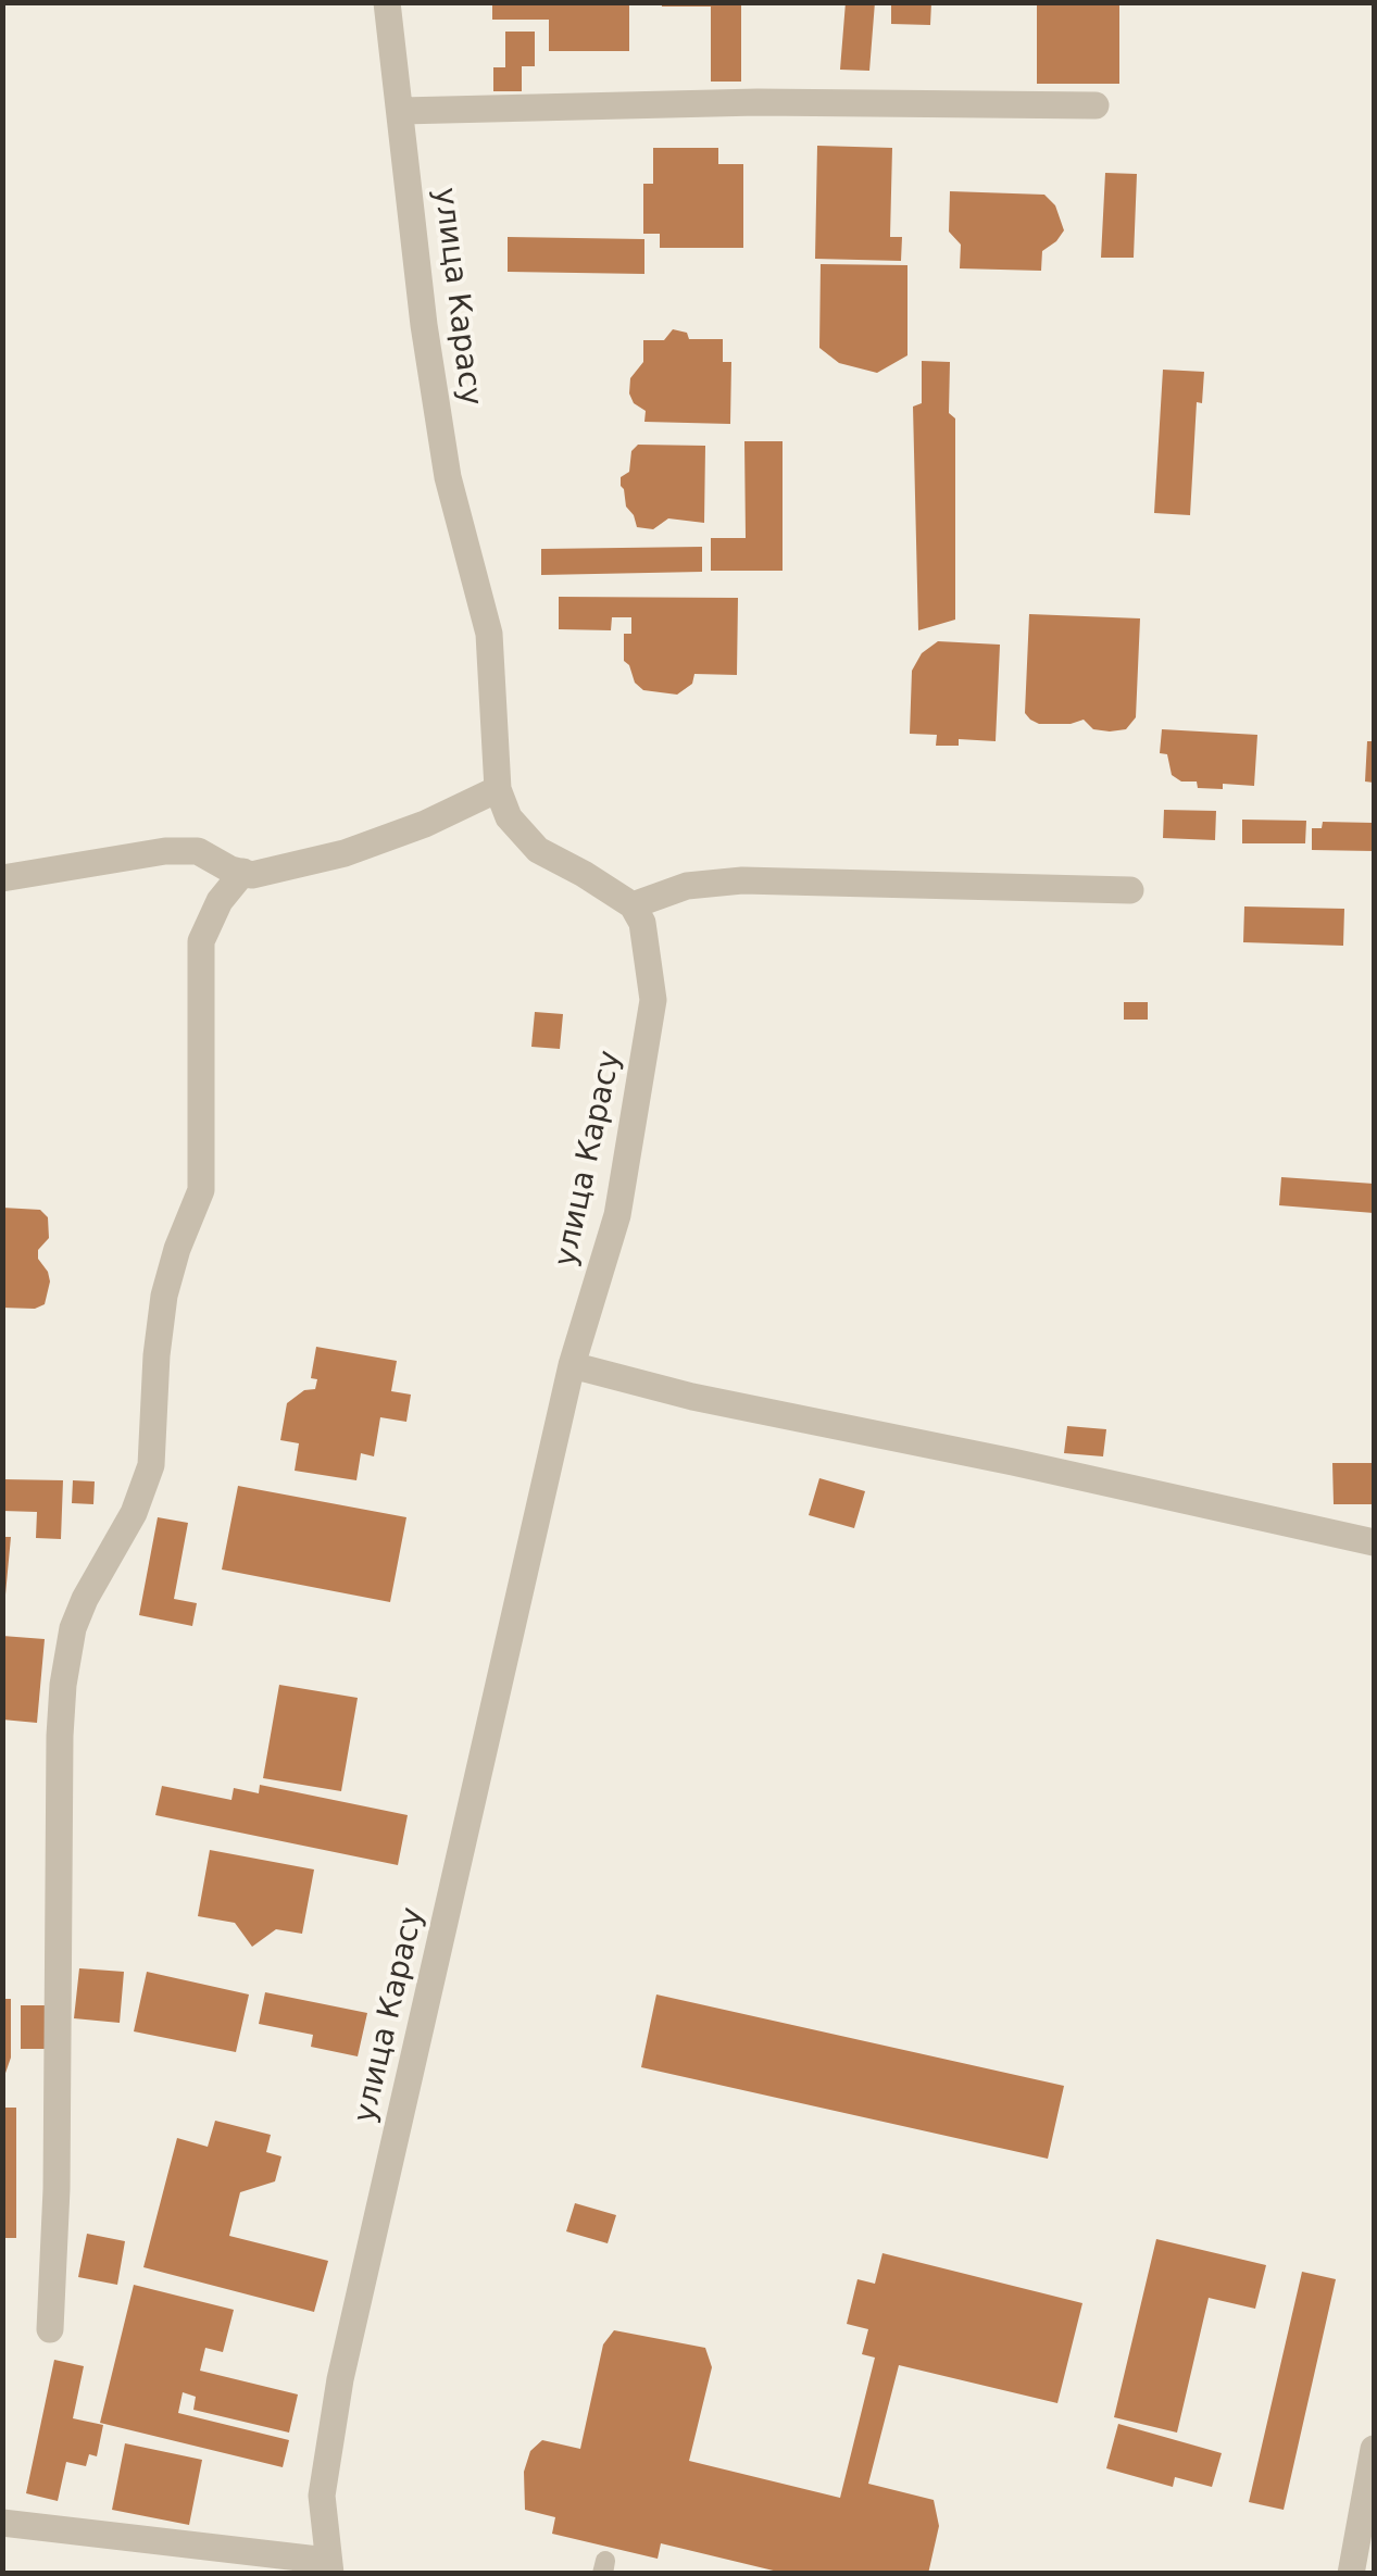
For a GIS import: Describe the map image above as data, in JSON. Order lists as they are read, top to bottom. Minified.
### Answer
{"streets":{"street":["улица Карасу"]}}
